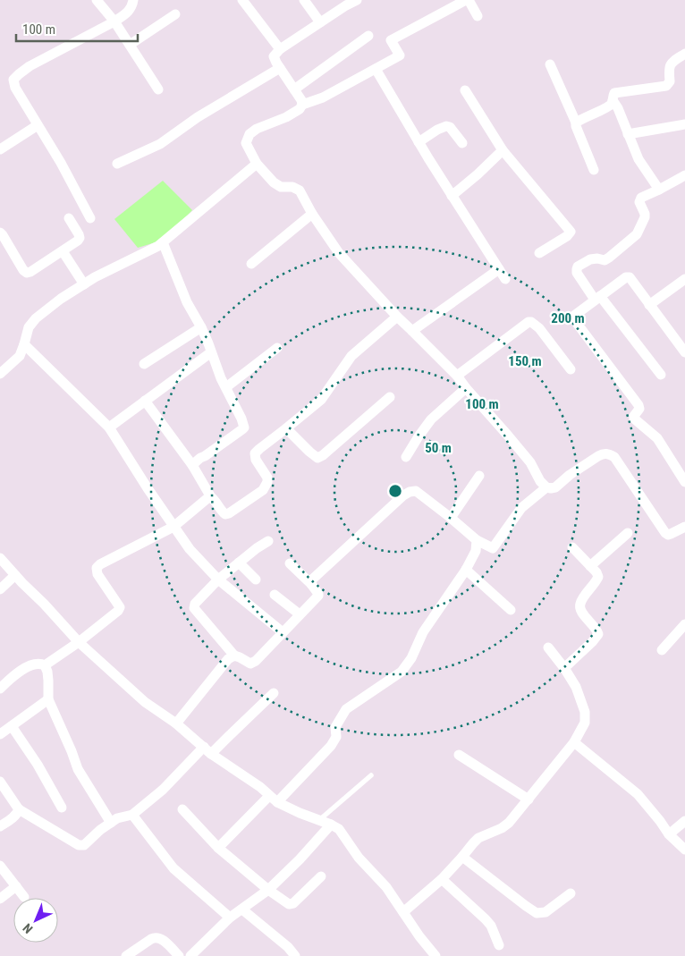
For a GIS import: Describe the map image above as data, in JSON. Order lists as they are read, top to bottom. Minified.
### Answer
{"scale_bar":"100 m","north":"bottom left","rings":["200 m","150 m","100 m","50 m"]}
